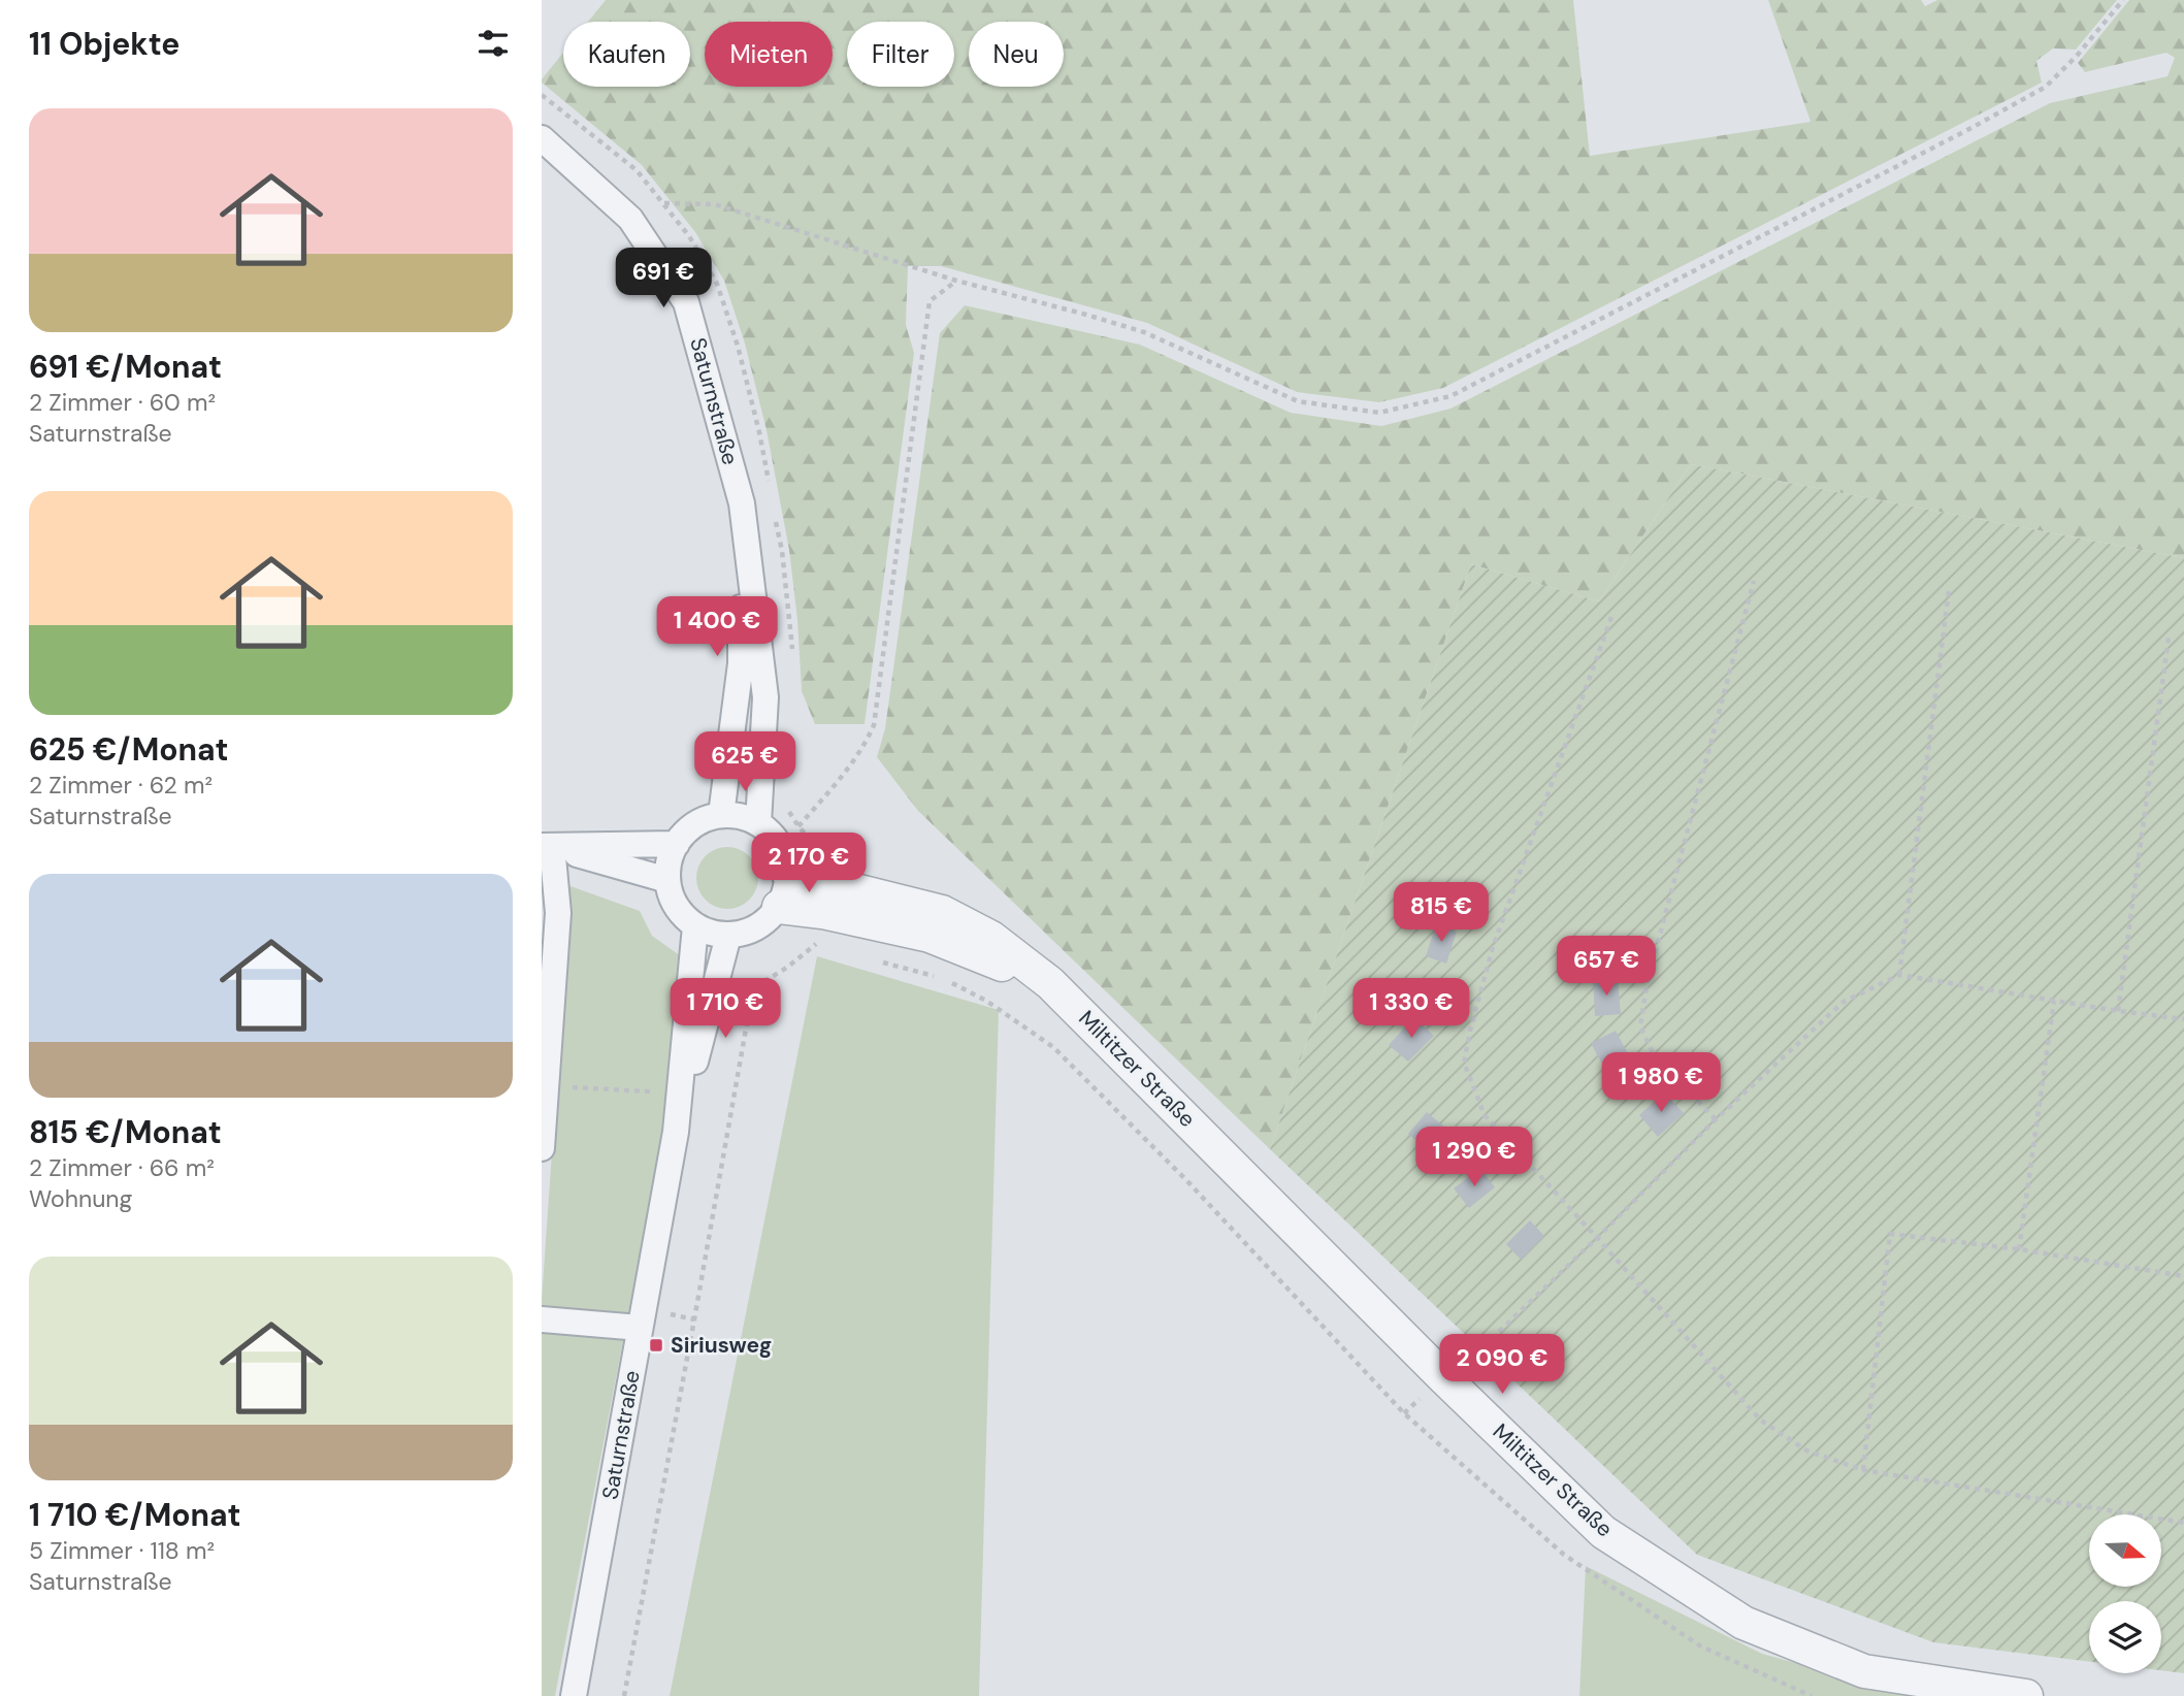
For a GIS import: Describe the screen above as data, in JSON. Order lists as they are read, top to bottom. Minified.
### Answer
{"streets":{"street":["Saturnstraße","Miltitzer Straße"]},"crossings":[["Saturnstraße","Miltitzer Straße"]],"places":{"transit":["Siriusweg"]},"north":"right","page":{"heading":"11 Objekte","chip":["Kaufen","Mieten","Filter","Neu"],"list":[{"name":"691 €/Monat","note":"2 Zimmer · 60 m² · Saturnstraße"},{"name":"625 €/Monat","note":"2 Zimmer · 62 m² · Saturnstraße"},{"name":"815 €/Monat","note":"2 Zimmer · 66 m² · Wohnung"},{"name":"1 710 €/Monat","note":"5 Zimmer · 118 m² · Saturnstraße"}],"price":["691 €","1 400 €","625 €","2 170 €","815 €","657 €","1 710 €","1 330 €","1 980 €","1 290 €","2 090 €"]}}
